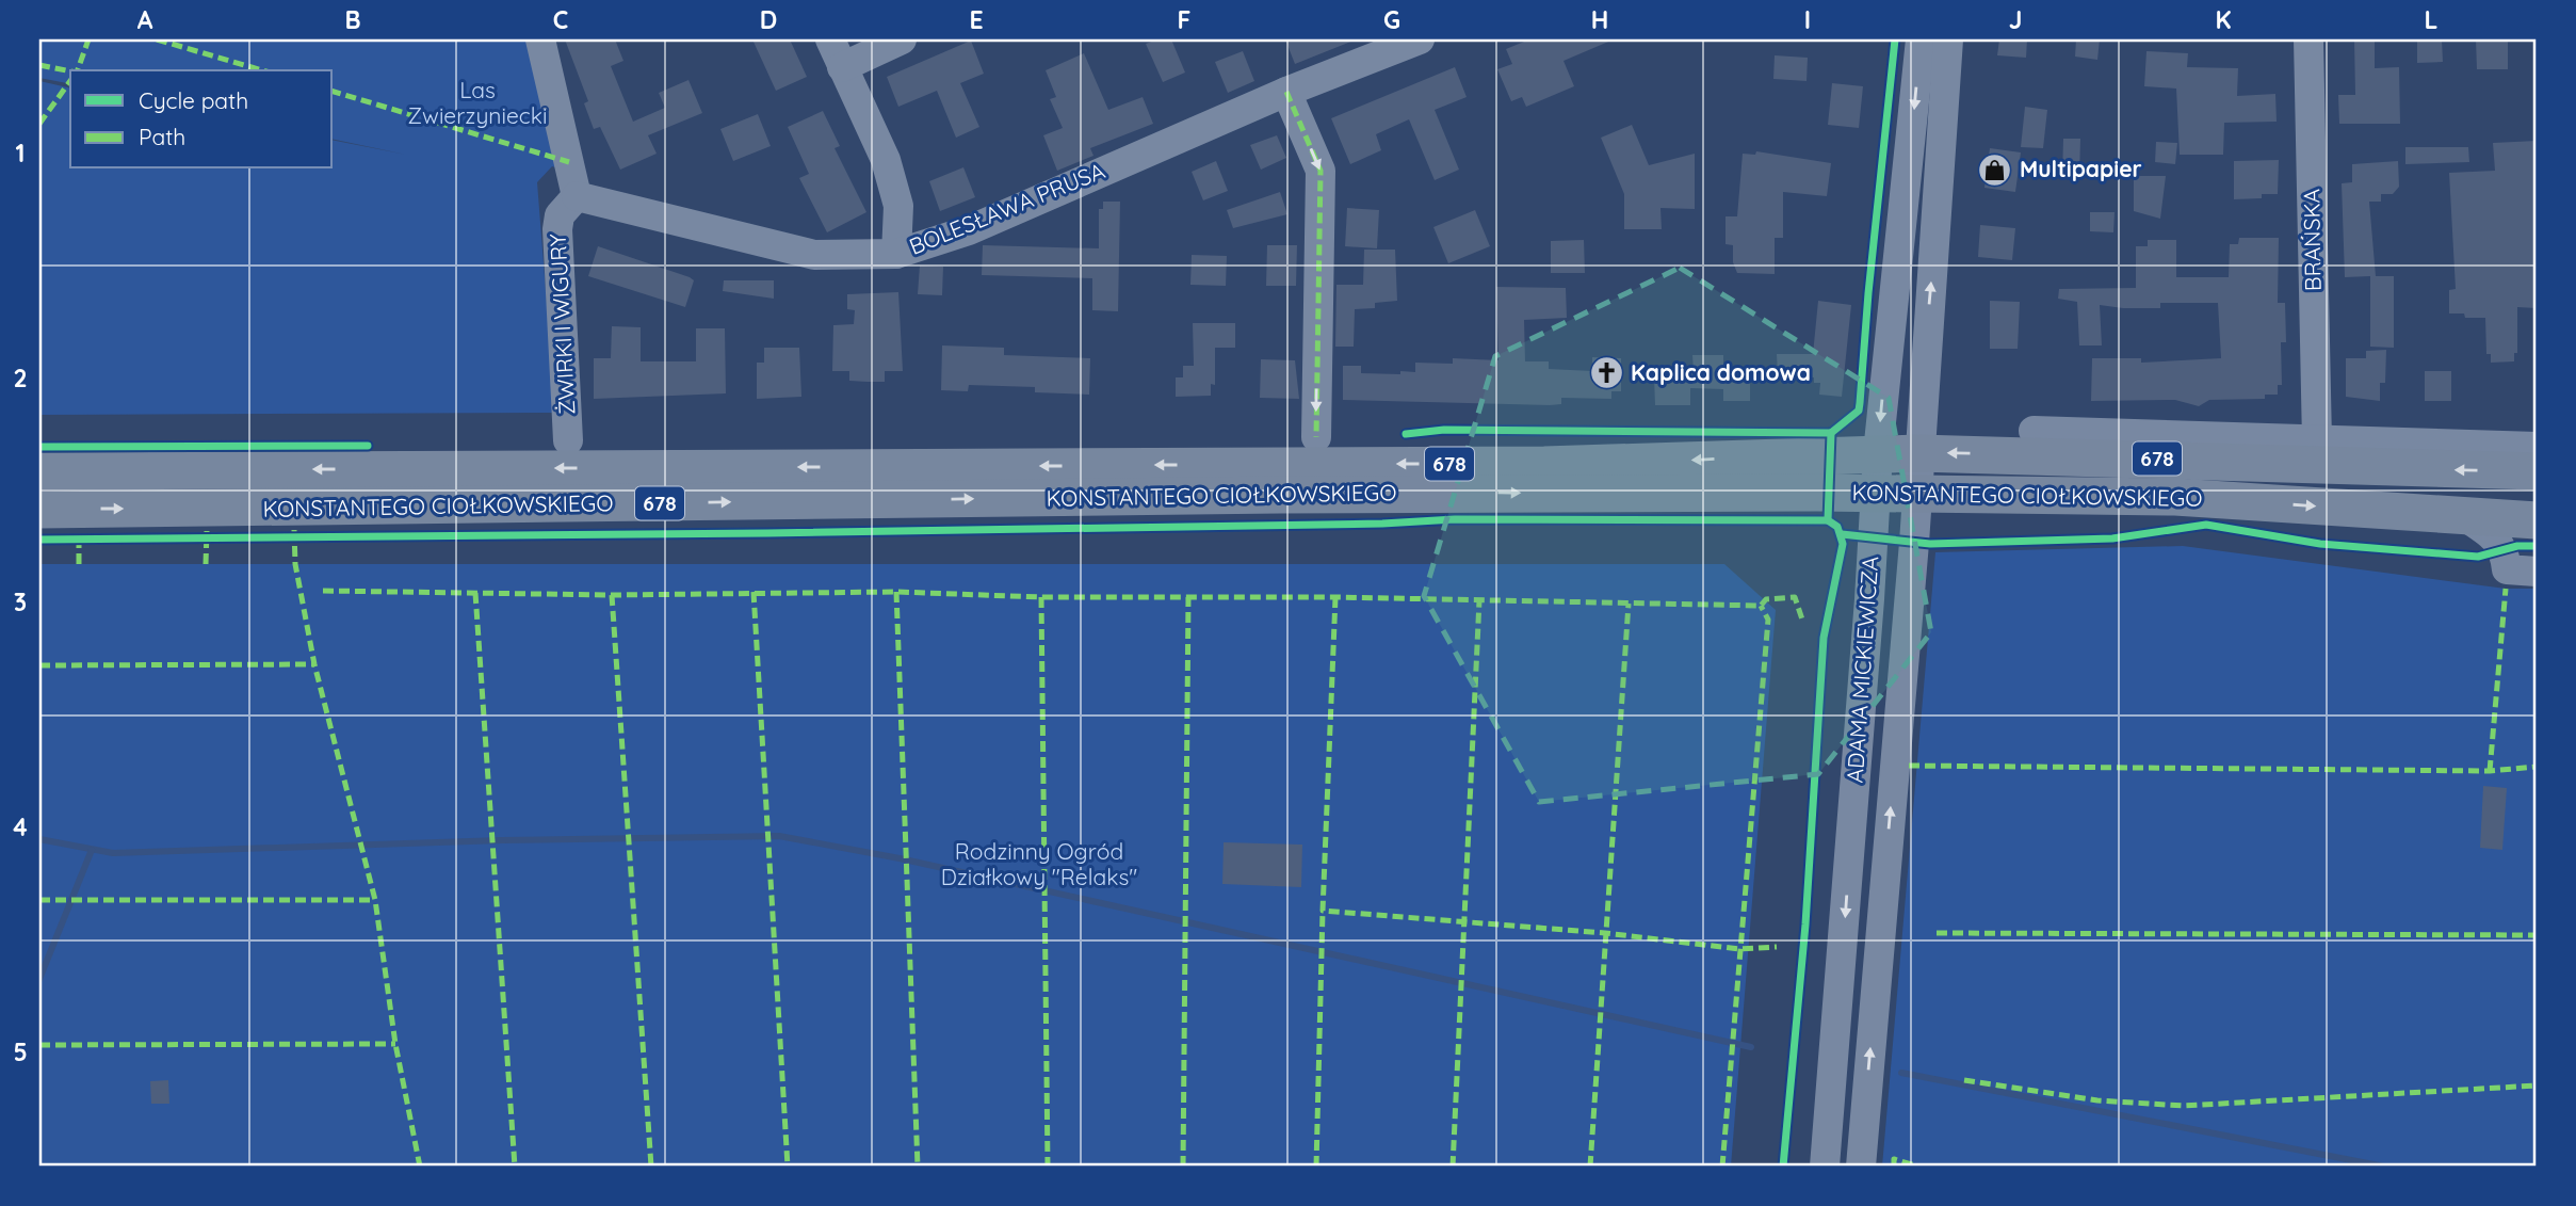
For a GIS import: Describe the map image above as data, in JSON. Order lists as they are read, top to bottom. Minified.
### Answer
{"streets":{"main road":["678","KONSTANTEGO CIOŁKOWSKIEGO"],"street":["BOLESŁAWA PRUSA","BRAŃSKA","ŻWIRKI I WIGURY","ADAMA MICKIEWICZA"]},"crossings":[["BOLESŁAWA PRUSA","ŻWIRKI I WIGURY"],["BRAŃSKA","KONSTANTEGO CIOŁKOWSKIEGO"],["KONSTANTEGO CIOŁKOWSKIEGO","ADAMA MICKIEWICZA"]],"parks":["Las Zwierzyniecki","Rodzinny Ogród Działkowy \"Relaks\""],"places":{"shop":["Multipapier"],"church":["Kaplica domowa"]},"legend":["Cycle path","Path"],"grid":{"columns":["A","B","C","D","E","F","G","H","I","J","K","L"],"rows":["1","2","3","4","5"]}}
